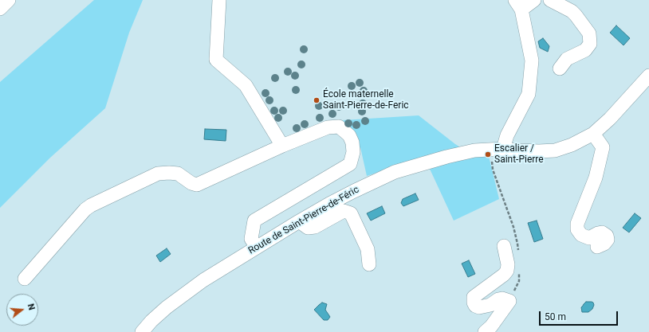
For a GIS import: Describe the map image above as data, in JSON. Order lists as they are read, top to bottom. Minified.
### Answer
{"streets":{"street":["Route de Saint-Pierre-de-Féric"]},"places":["École maternelle Saint-Pierre-de-Feric","Escalier / Saint-Pierre"],"scale_bar":"50 m","north":"right"}
